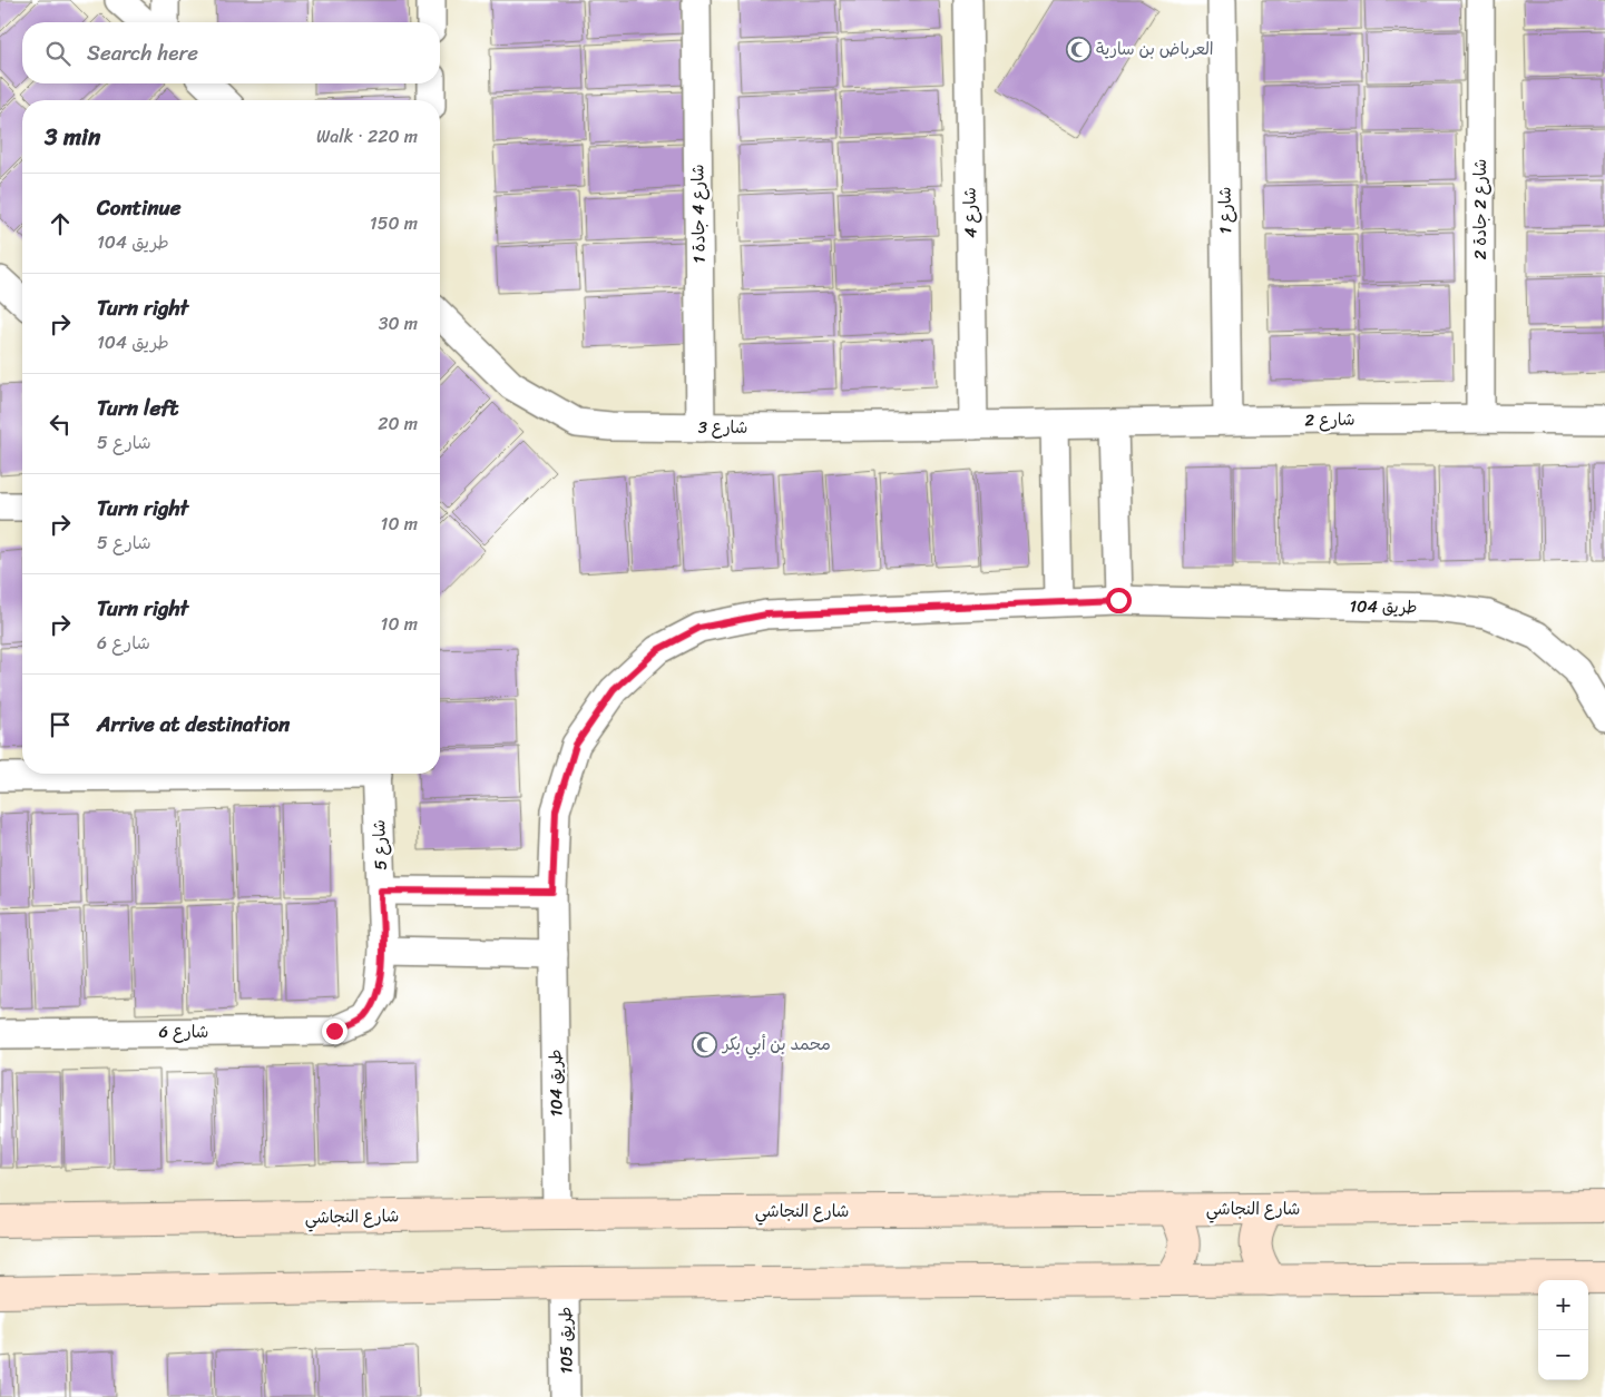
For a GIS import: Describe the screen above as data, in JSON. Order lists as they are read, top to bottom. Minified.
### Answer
{"streets":{"main road":["شارع النجاشي"],"street":["شارع 2 جادة 2","شارع 1","شارع 4","شارع 4 جادة 1","شارع 2","شارع 3","طريق 104","شارع 5","شارع 6","طريق 105"]},"crossings":[["شارع 2 جادة 2","شارع 2"],["شارع 1","شارع 2"],["شارع 4","شارع 3"],["شارع 4 جادة 1","شارع 3"],["شارع 2","شارع 3"],["طريق 104","شارع النجاشي"],["شارع 5","شارع 6"]],"places":{"mosque":["العرباض بن سارية","محمد بن أبي بكر"]},"page":{"search":"Search here","heading":["3 min","Walk · 220 m"],"list":[["Continue","طريق 104","150 m"],["Turn right","طريق 104","30 m"],["Turn left","شارع 5","20 m"],["Turn right","شارع 5","10 m"],["Turn right","شارع 6","10 m"],"Arrive at destination"],"map_buttons":["+","−"]}}
